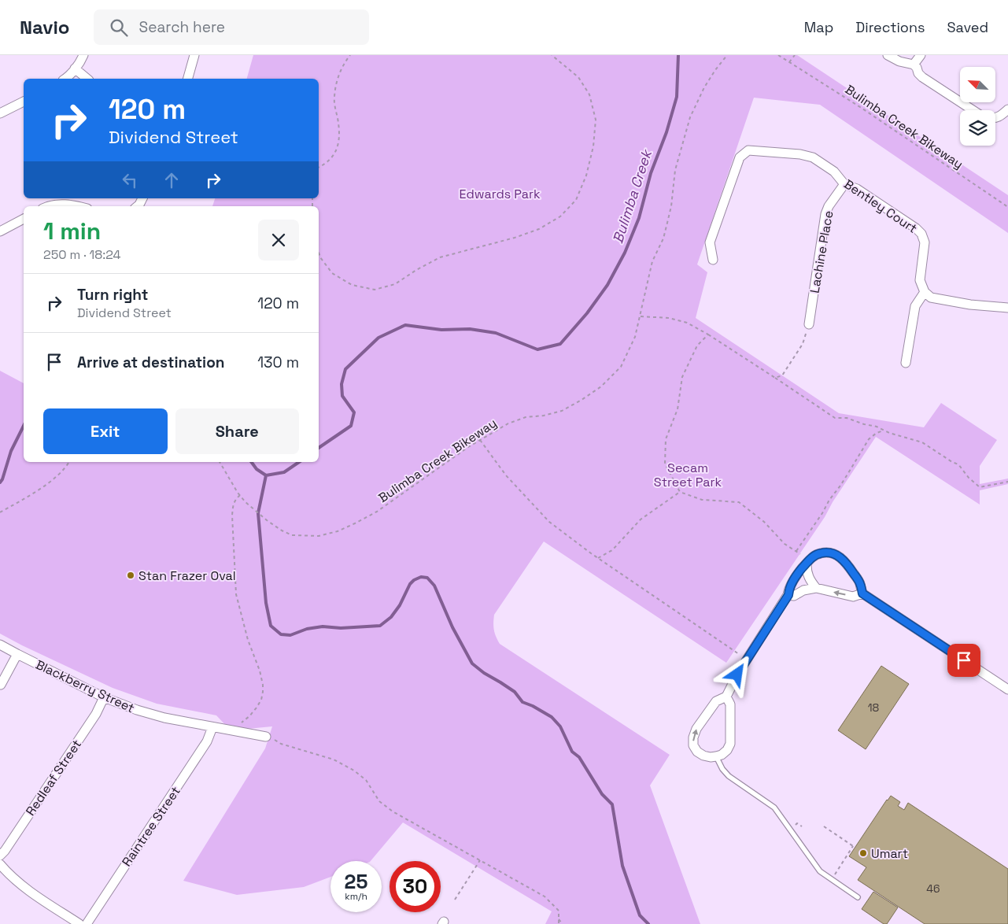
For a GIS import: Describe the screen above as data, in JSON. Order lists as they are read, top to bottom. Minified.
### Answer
{"streets":{"street":["Bentley Court","Lachine Place","Blackberry Street","Redleaf Street","Raintree Street"],"path":["Bulimba Creek Bikeway"]},"crossings":[["Bentley Court","Lachine Place"],["Blackberry Street","Redleaf Street"],["Blackberry Street","Raintree Street"]],"water":["Bulimba Creek"],"parks":["Edwards Park","Secam Street Park"],"places":["Stan Frazer Oval","Umart"],"house_numbers":["18","46"],"north":"top left","page":{"header":"Navio","search":"Search here","nav":["Map","Directions","Saved"],"turn":["120 m","Dividend Street"],"heading":["1 min","250 m · 18:24"],"list":[{"name":"Turn right","note":"Dividend Street","value":"120 m"},{"name":"Arrive at destination","value":"130 m"}],"buttons":["Exit","Share"],"speed":"25 km/h","limit":"30"}}
